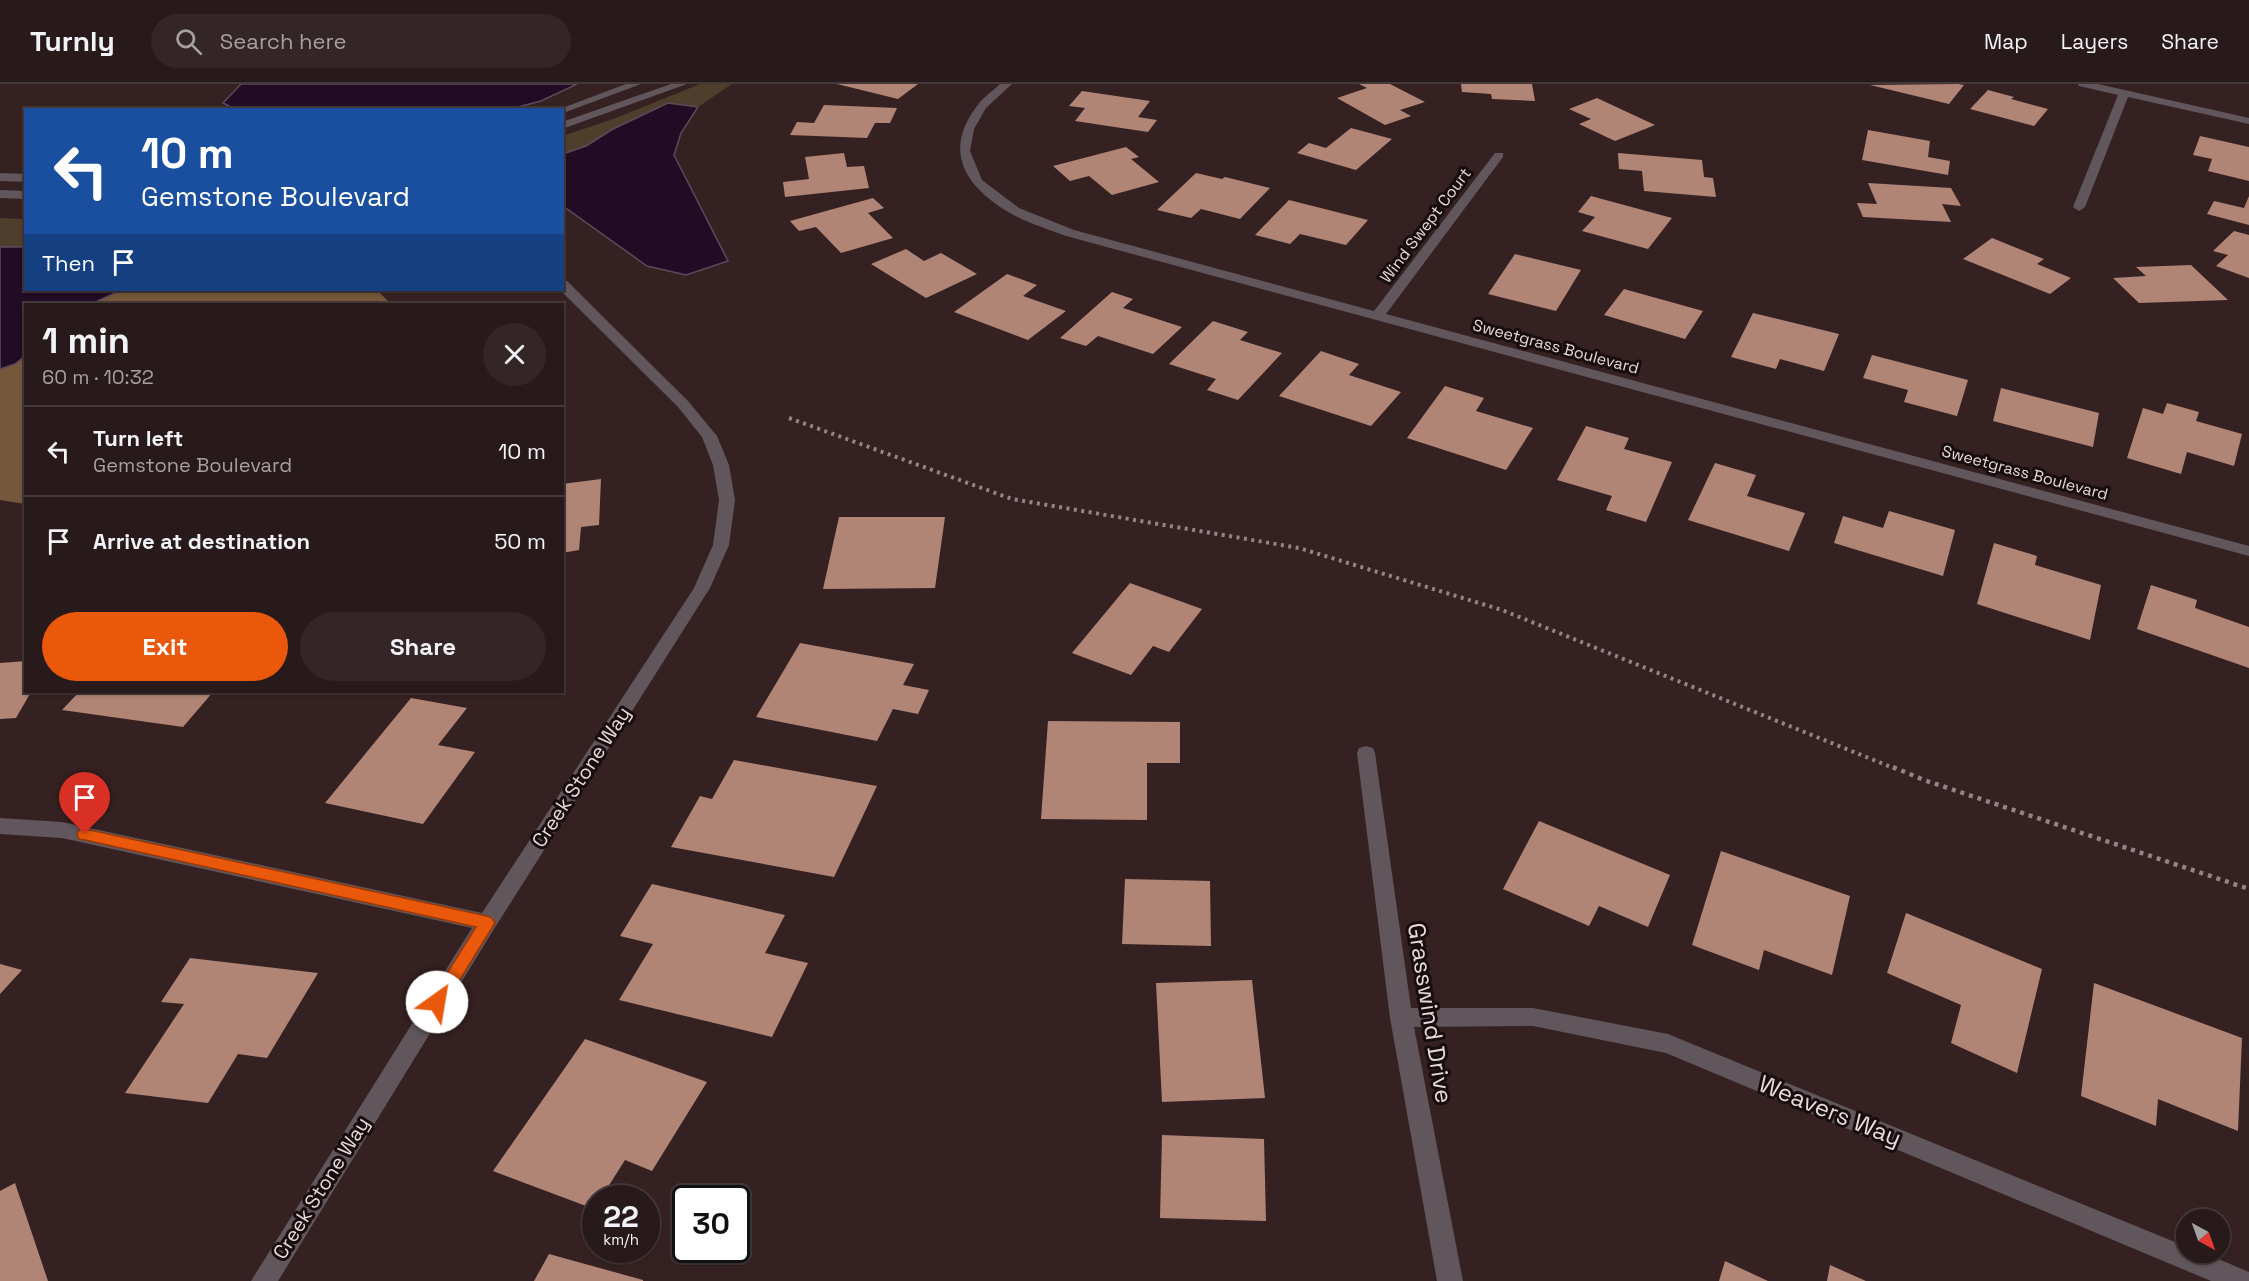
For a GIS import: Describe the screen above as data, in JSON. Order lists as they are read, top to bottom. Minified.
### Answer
{"streets":{"street":["Wind Swept Court","Sweetgrass Boulevard","Creek Stone Way","Grasswind Drive","Weavers Way"]},"crossings":[["Wind Swept Court","Sweetgrass Boulevard"],["Grasswind Drive","Weavers Way"]],"north":"bottom right","page":{"header":"Turnly","search":"Search here","nav":["Map","Layers","Share"],"turn":["10 m","Gemstone Boulevard"],"then":"Then","heading":["1 min","60 m · 10:32"],"list":[{"name":"Turn left","note":"Gemstone Boulevard","value":"10 m"},{"name":"Arrive at destination","value":"50 m"}],"buttons":["Exit","Share"],"speed":"22 km/h","limit":"30"}}
